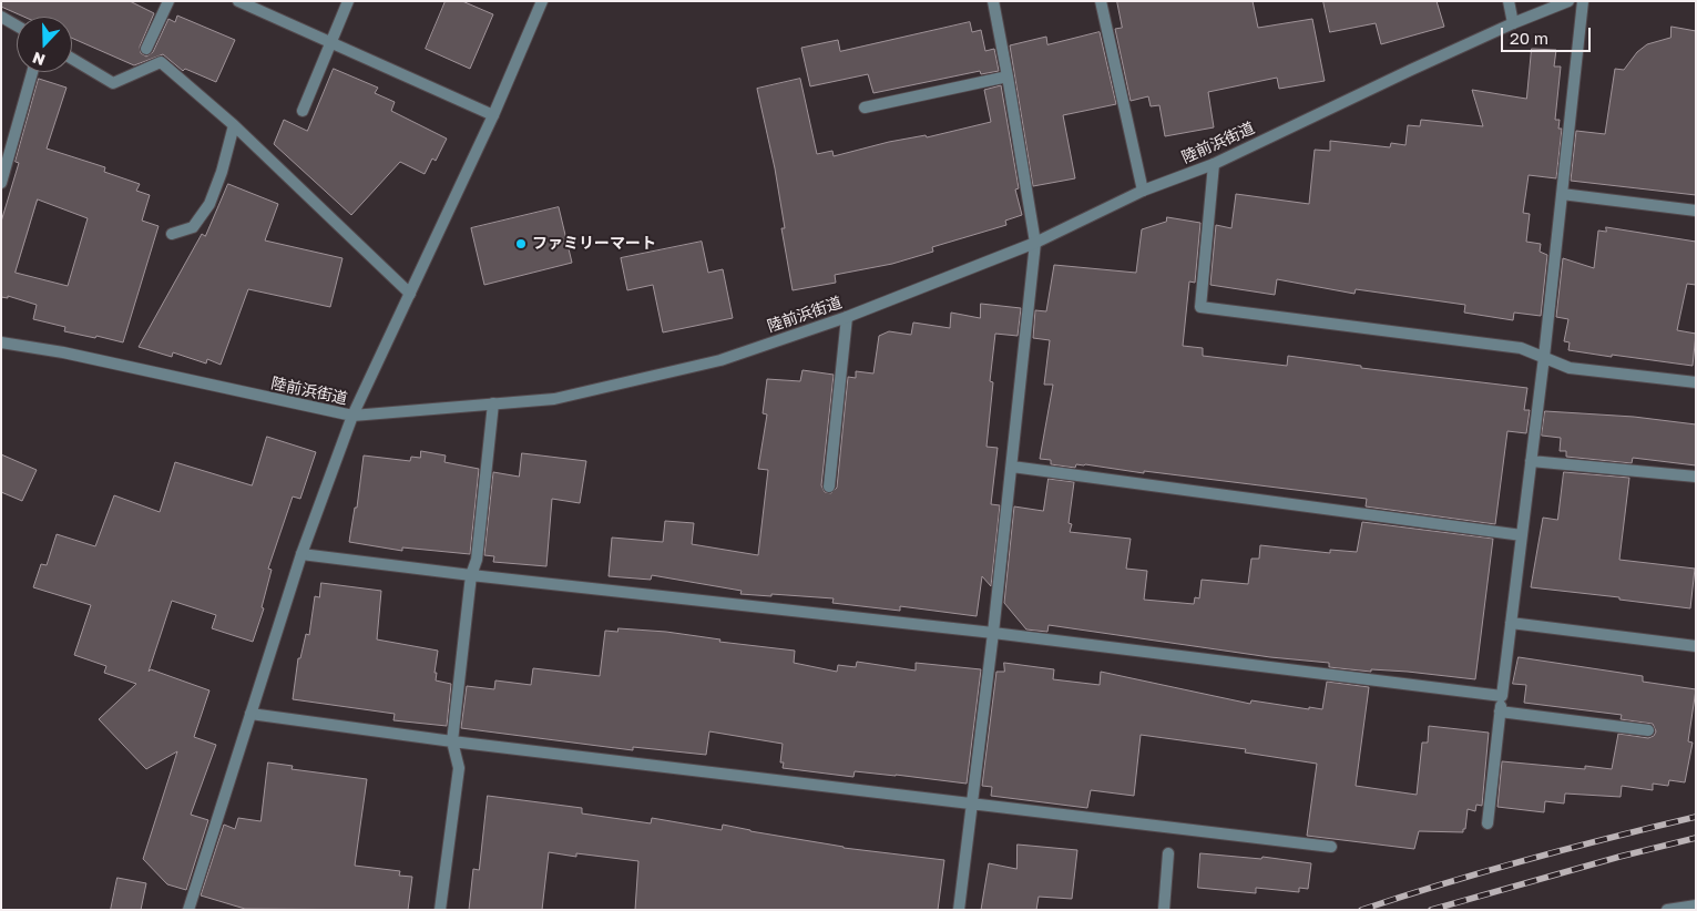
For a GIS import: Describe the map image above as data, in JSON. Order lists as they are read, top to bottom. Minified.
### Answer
{"streets":{"street":["陸前浜街道"]},"places":["ファミリーマート"],"scale_bar":"20 m","north":"bottom"}
